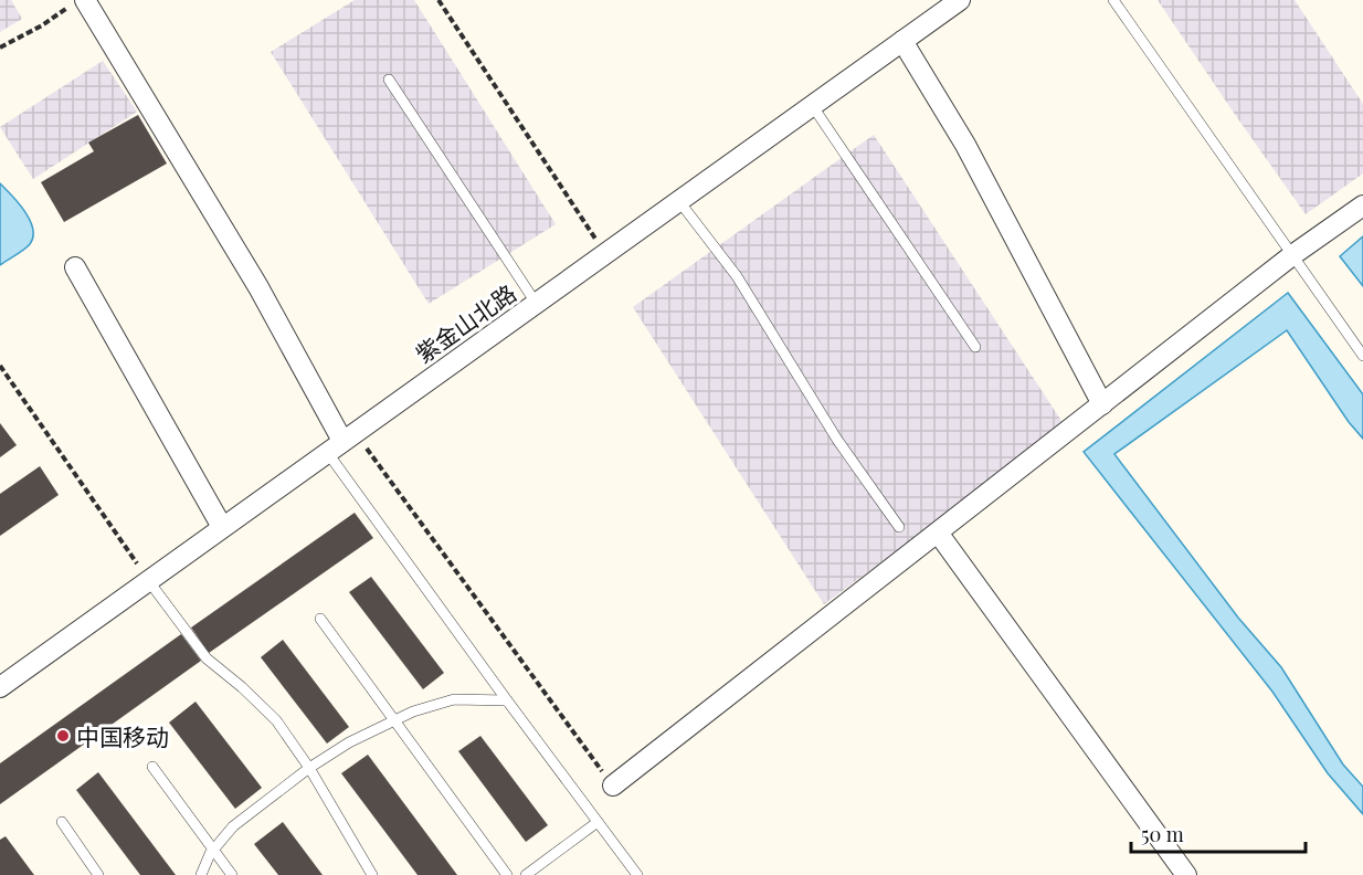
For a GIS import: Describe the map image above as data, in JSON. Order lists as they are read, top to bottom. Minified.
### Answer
{"streets":{"street":["紫金山北路"]},"places":["中国移动"],"scale_bar":"50 m"}
